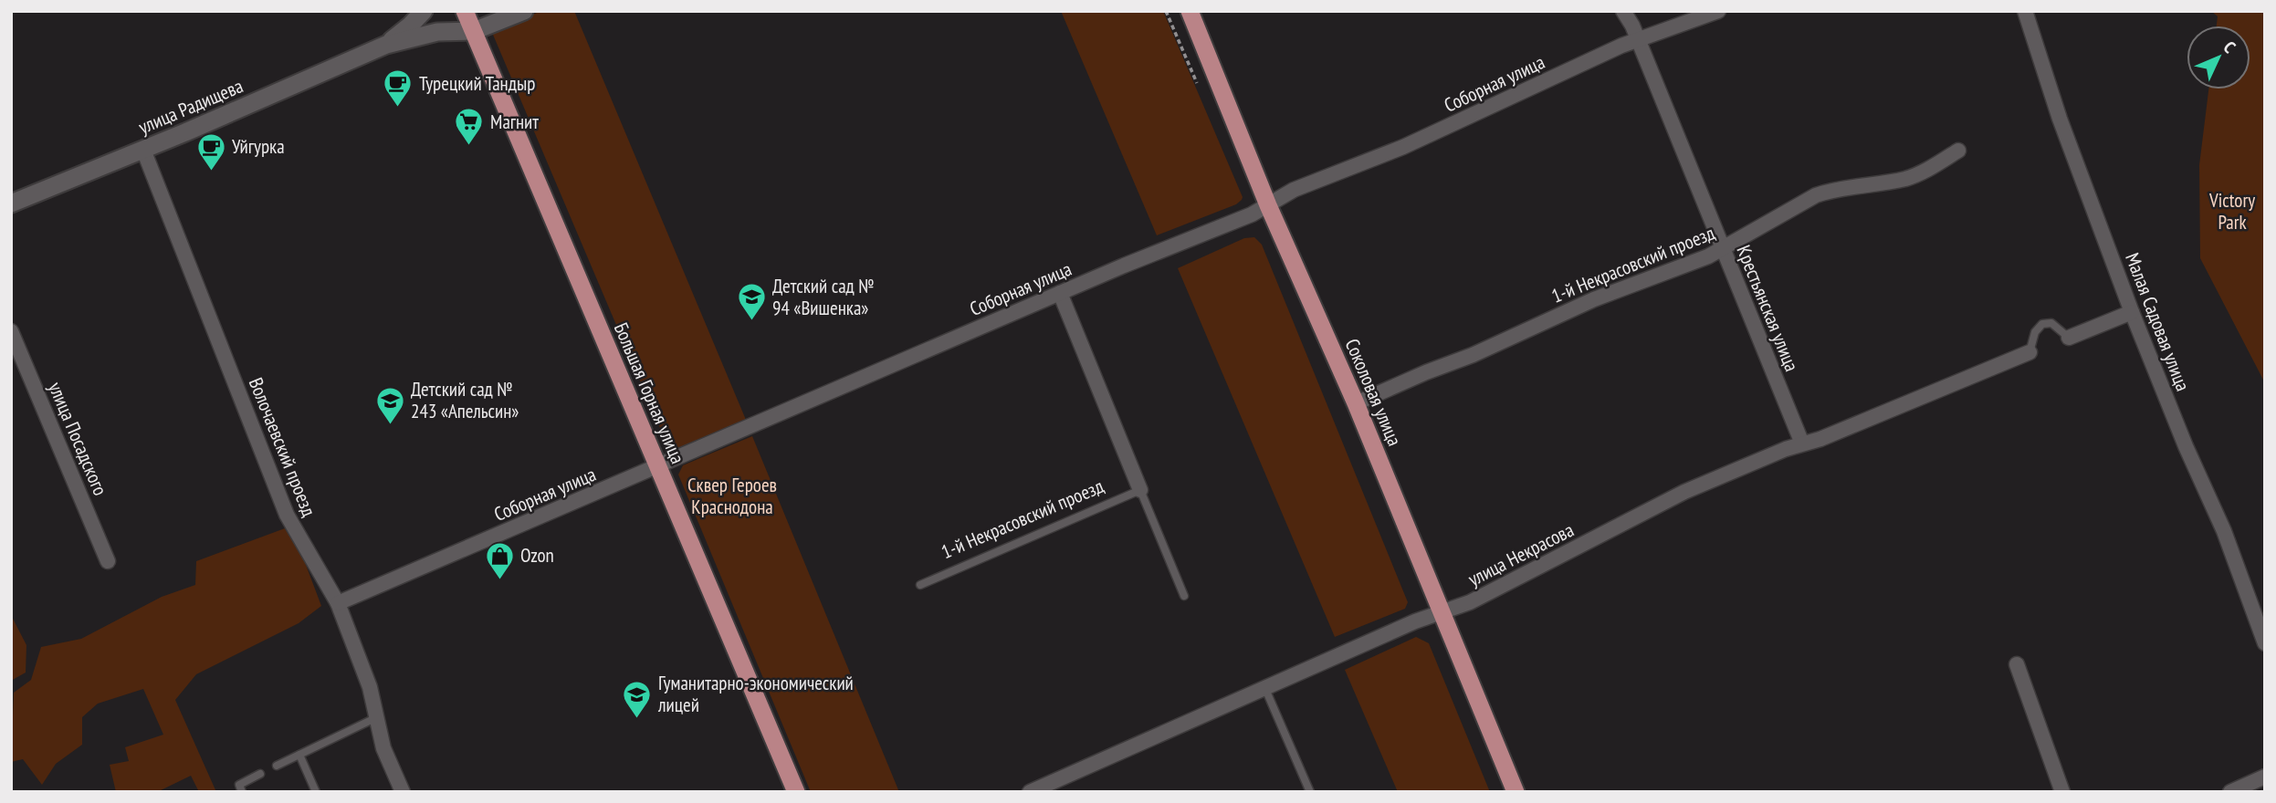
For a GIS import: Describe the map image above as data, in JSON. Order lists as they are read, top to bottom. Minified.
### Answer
{"streets":{"main road":["Соколовая улица","Большая Горная улица"],"street":["Соборная улица","улица Радищева","1-й Некрасовский проезд","Крестьянская улица","Малая Садовая улица","улица Посадского","Волочаевский проезд","улица Некрасова"]},"crossings":[["Соборная улица","Крестьянская улица"],["Соборная улица","Соколовая улица"],["Соборная улица","Большая Горная улица"],["Соборная улица","Волочаевский проезд"],["улица Радищева","Большая Горная улица"],["улица Радищева","Волочаевский проезд"],["1-й Некрасовский проезд","Крестьянская улица"],["1-й Некрасовский проезд","Соколовая улица"],["Крестьянская улица","улица Некрасова"],["Соколовая улица","улица Некрасова"]],"parks":["Victory Park","Сквер Героев Краснодона"],"places":{"cafe":["Турецкий Тандыр","Уйгурка"],"supermarket":["Магнит"],"school or university":["Детский сад № 94 «Вишенка»","Детский сад № 243 «Апельсин»","Гуманитарно-экономический лицей"],"shop":["Ozon"]},"north":"top right"}
